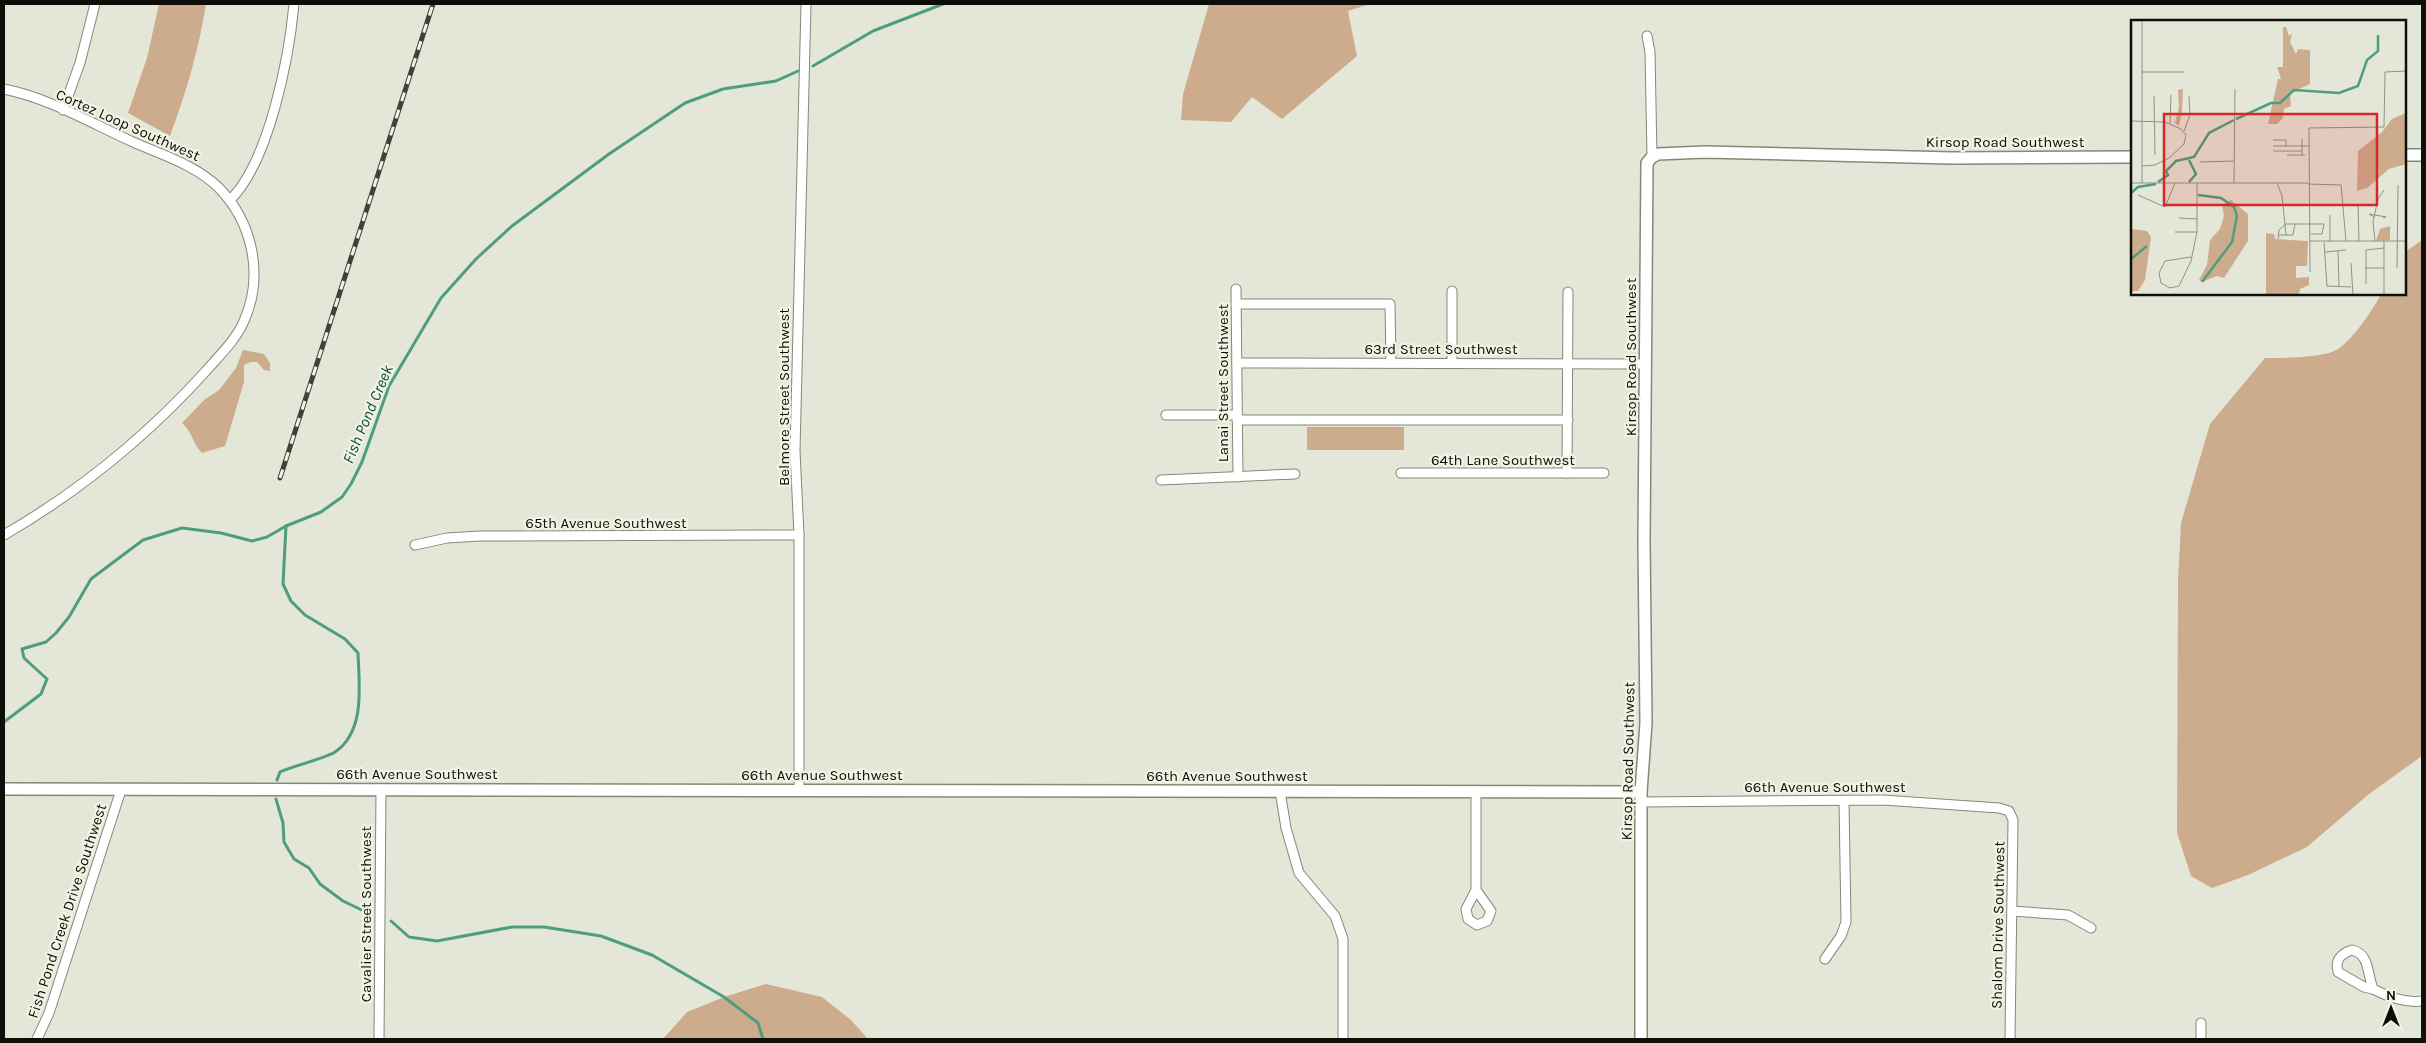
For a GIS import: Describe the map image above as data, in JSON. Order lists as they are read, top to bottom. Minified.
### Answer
{"streets":{"street":["Cortez Loop Southwest","Kirsop Road Southwest","63rd Street Southwest","Lanai Street Southwest","Belmore Street Southwest","64th Lane Southwest","65th Avenue Southwest","66th Avenue Southwest","Fish Pond Creek Drive Southwest","Cavalier Street Southwest","Shalom Drive Southwest"]},"crossings":[["Kirsop Road Southwest","63rd Street Southwest"],["Kirsop Road Southwest","66th Avenue Southwest"],["63rd Street Southwest","Lanai Street Southwest"],["Belmore Street Southwest","65th Avenue Southwest"],["Belmore Street Southwest","66th Avenue Southwest"],["66th Avenue Southwest","Fish Pond Creek Drive Southwest"],["66th Avenue Southwest","Cavalier Street Southwest"],["66th Avenue Southwest","Shalom Drive Southwest"]],"water":["Fish Pond Creek"],"north":"top"}
